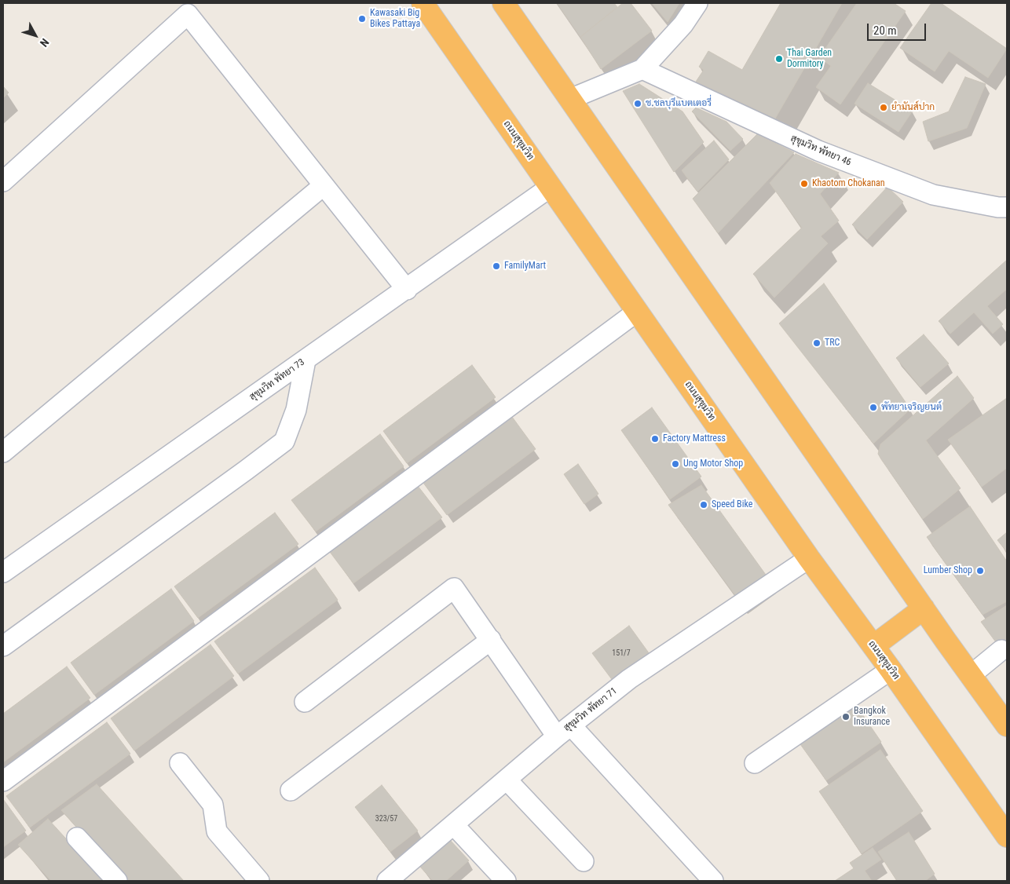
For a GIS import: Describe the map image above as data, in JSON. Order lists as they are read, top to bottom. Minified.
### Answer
{"streets":{"highway":["ถนนสุขุมวิท"],"street":["สุขุมวิท พัทยา 46","สุขุมวิท พัทยา 73","สุขุมวิท พัทยา 71"]},"crossings":[["ถนนสุขุมวิท","สุขุมวิท พัทยา 73"],["ถนนสุขุมวิท","สุขุมวิท พัทยา 71"]],"places":["Kawasaki Big Bikes Pattaya","Thai Garden Dormitory","ช.ชลบุรีแบตเตอรี่","ยำมันส์ปาก","Khaotom Chokanan","FamilyMart","TRC","พัทยาเจริญยนต์","Factory Mattress","Ung Motor Shop","Speed Bike","Lumber Shop","Bangkok Insurance"],"house_numbers":["151/7","323/57"],"scale_bar":"20 m","north":"bottom right"}
